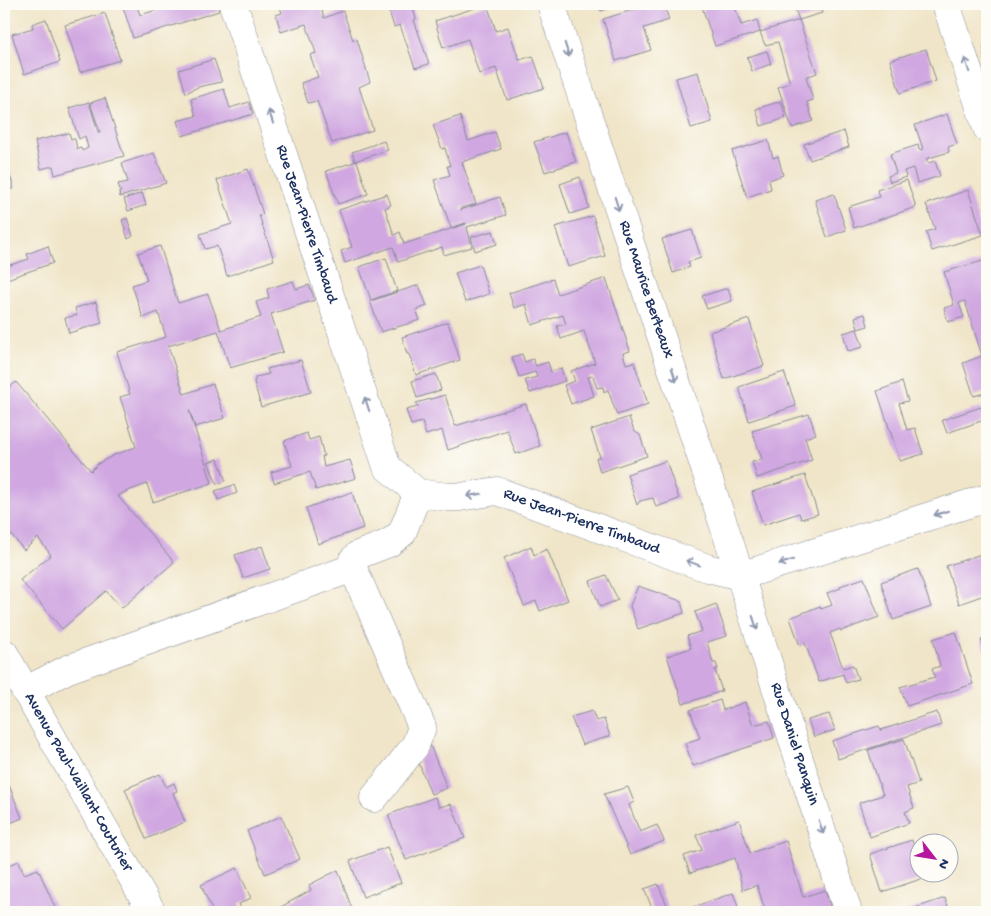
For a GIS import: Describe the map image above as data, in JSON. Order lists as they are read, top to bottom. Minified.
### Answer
{"streets":{"street":["Rue Jean-Pierre Timbaud","Rue Maurice Berteaux","Rue Daniel Panquin","Avenue Paul-Vaillant Couturier"]},"crossings":[["Rue Jean-Pierre Timbaud","Rue Maurice Berteaux"],["Rue Jean-Pierre Timbaud","Rue Daniel Panquin"],["Rue Maurice Berteaux","Rue Daniel Panquin"]],"one_way":["Rue Jean-Pierre Timbaud","Rue Maurice Berteaux","Rue Daniel Panquin"],"north":"bottom right"}
